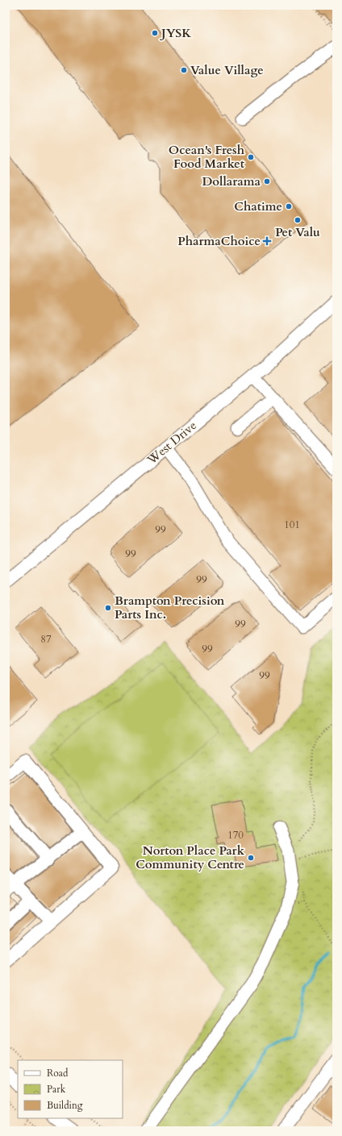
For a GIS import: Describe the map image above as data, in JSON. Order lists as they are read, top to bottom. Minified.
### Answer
{"streets":{"street":["West Drive"]},"places":{"other":["JYSK","Value Village","Ocean's Fresh Food Market","Dollarama","Chatime","Pet Valu","Brampton Precision Parts Inc.","Norton Place Park Community Centre"],"health":["PharmaChoice"]},"house_numbers":["101","99","99","99","99","87","99","99","170"],"legend":["Road","Park","Building"]}
